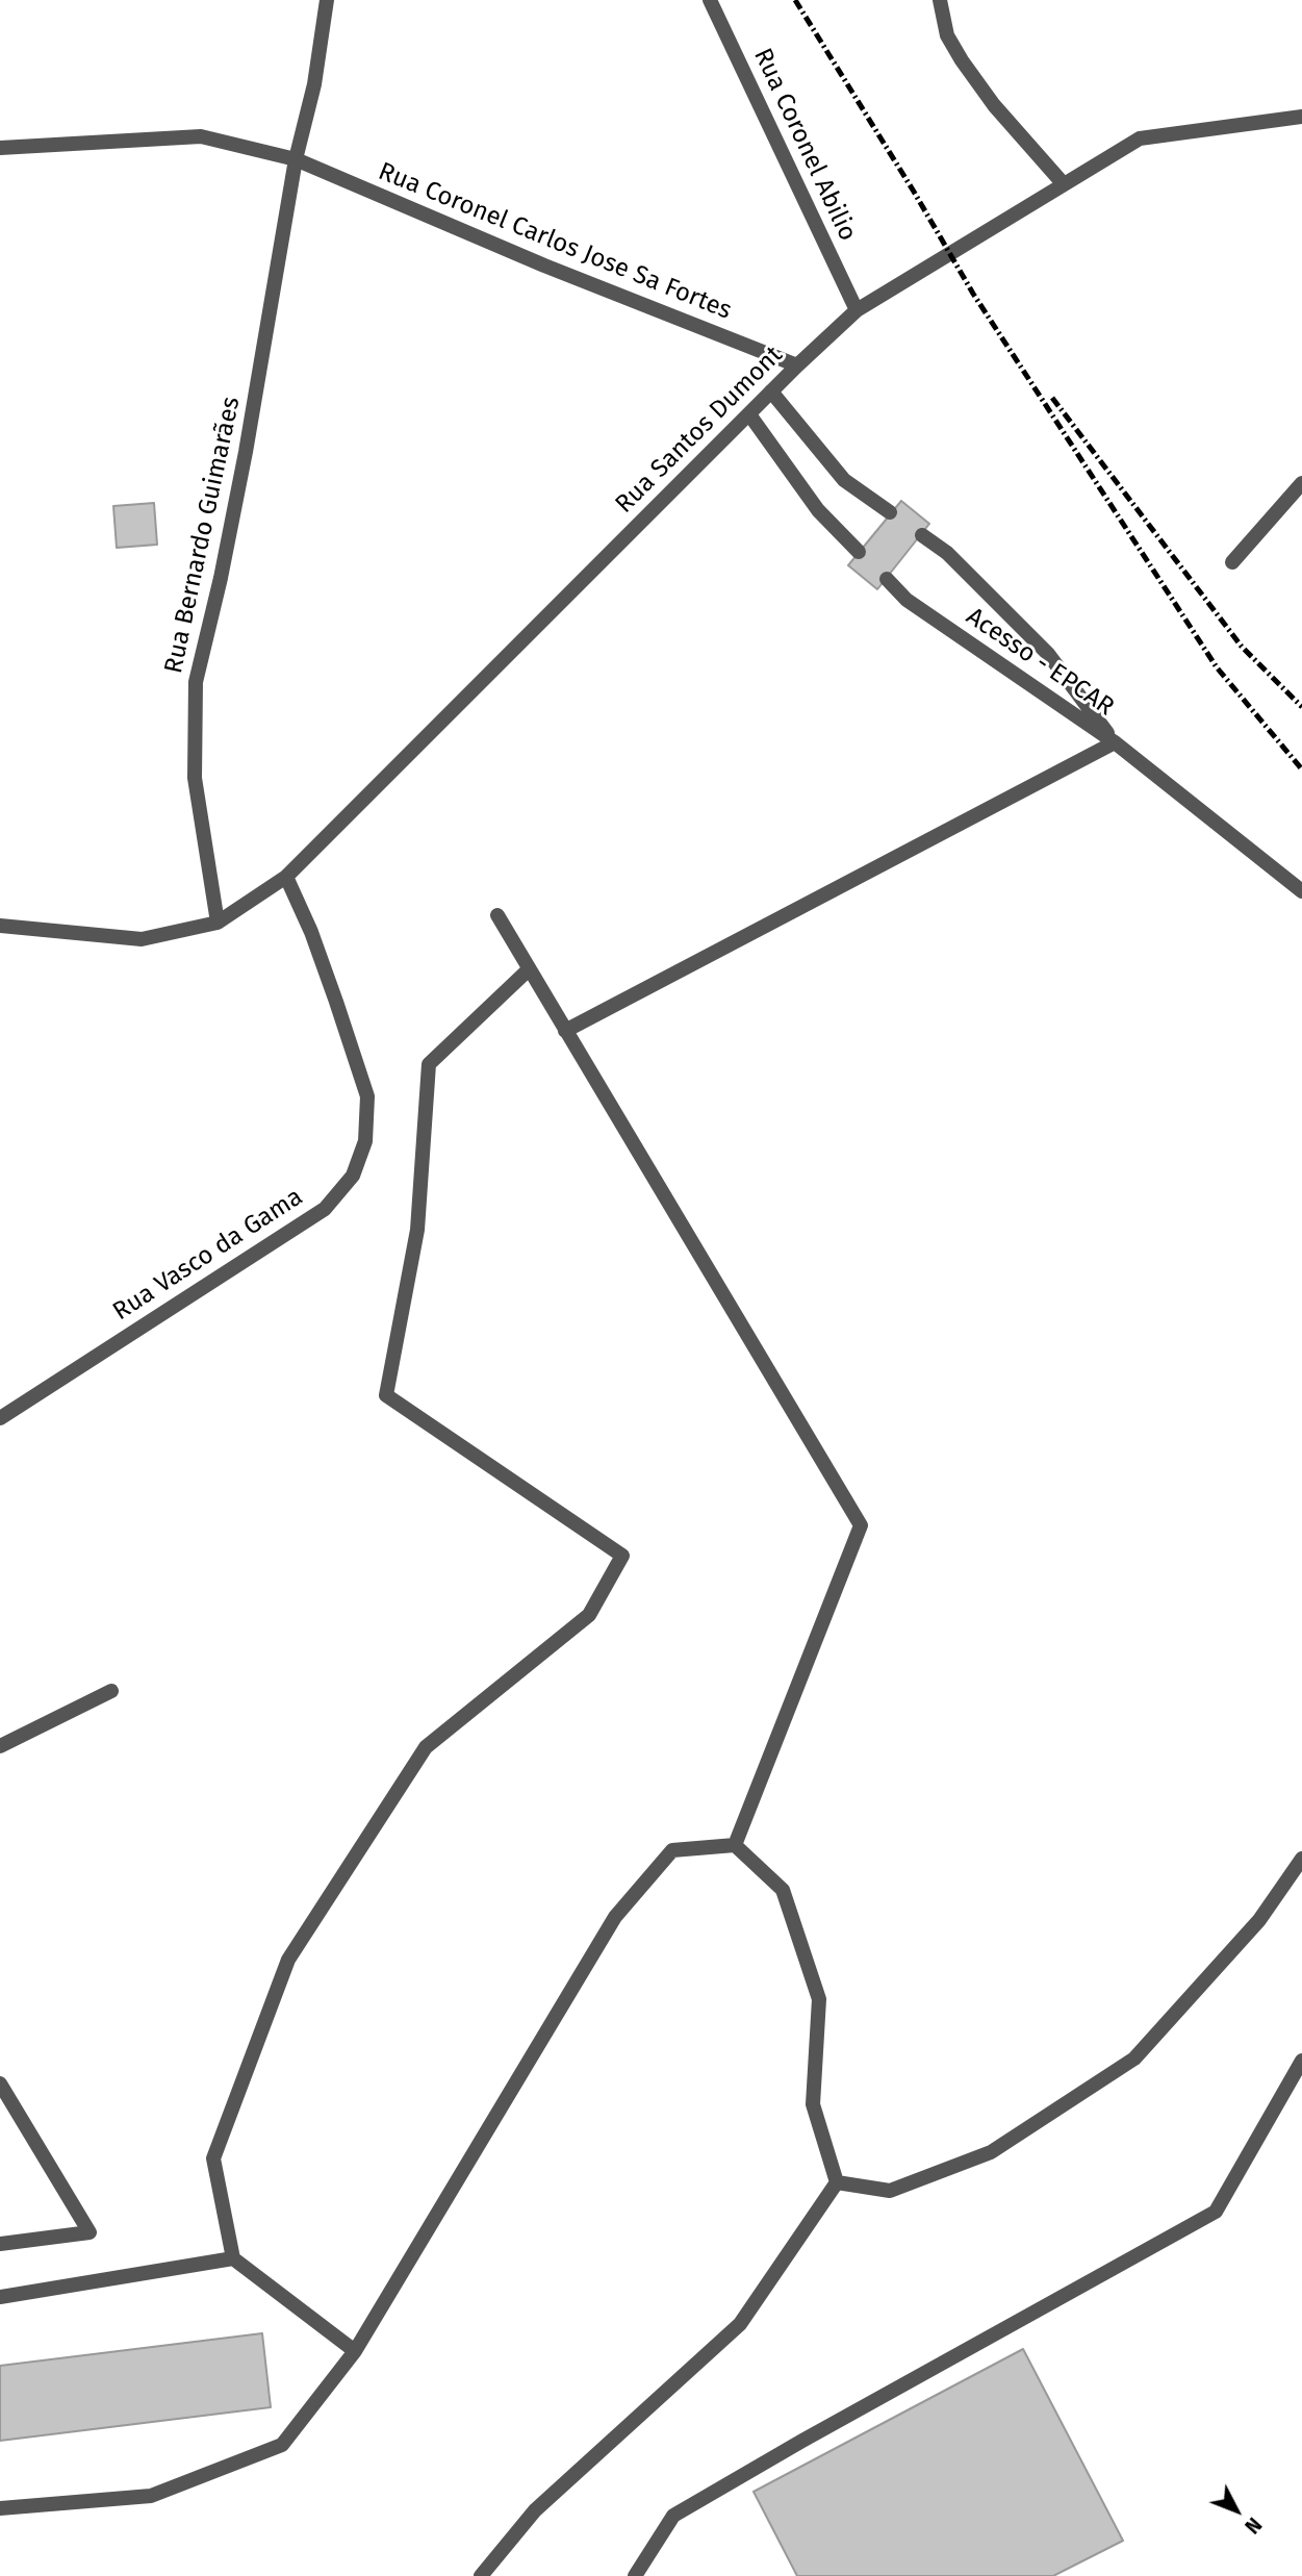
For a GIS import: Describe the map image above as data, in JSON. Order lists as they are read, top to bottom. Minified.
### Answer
{"streets":{"street":["Rua Coronel Abilio","Rua Coronel Carlos Jose Sa Fortes","Rua Santos Dumont","Rua Bernardo Guimarães","Acesso - EPCAR","Rua Vasco da Gama"]},"crossings":[["Rua Coronel Abilio","Rua Santos Dumont"],["Rua Coronel Carlos Jose Sa Fortes","Rua Santos Dumont"],["Rua Coronel Carlos Jose Sa Fortes","Rua Bernardo Guimarães"],["Rua Santos Dumont","Rua Bernardo Guimarães"],["Rua Santos Dumont","Rua Vasco da Gama"]],"north":"bottom right"}
